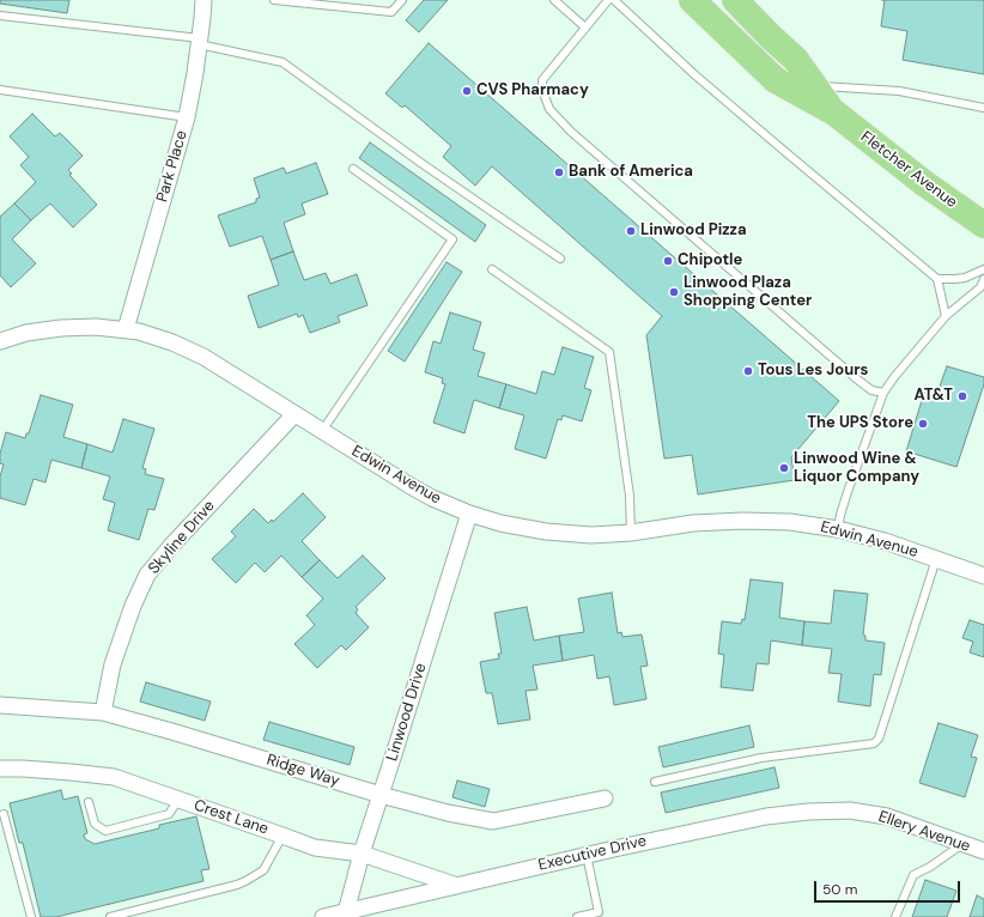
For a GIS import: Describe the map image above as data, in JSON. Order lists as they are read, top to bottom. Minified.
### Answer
{"streets":{"highway":["Fletcher Avenue"],"street":["Park Place","Edwin Avenue","Skyline Drive","Linwood Drive","Ridge Way","Crest Lane","Ellery Avenue","Executive Drive"]},"crossings":[["Park Place","Edwin Avenue"],["Edwin Avenue","Skyline Drive"],["Edwin Avenue","Linwood Drive"],["Skyline Drive","Ridge Way"],["Linwood Drive","Ridge Way"],["Linwood Drive","Crest Lane"],["Linwood Drive","Executive Drive"],["Crest Lane","Executive Drive"],["Ellery Avenue","Executive Drive"]],"places":["CVS Pharmacy","Bank of America","Linwood Pizza","Chipotle","Linwood Plaza Shopping Center","Tous Les Jours","AT&T","The UPS Store","Linwood Wine & Liquor Company"],"scale_bar":"50 m"}
